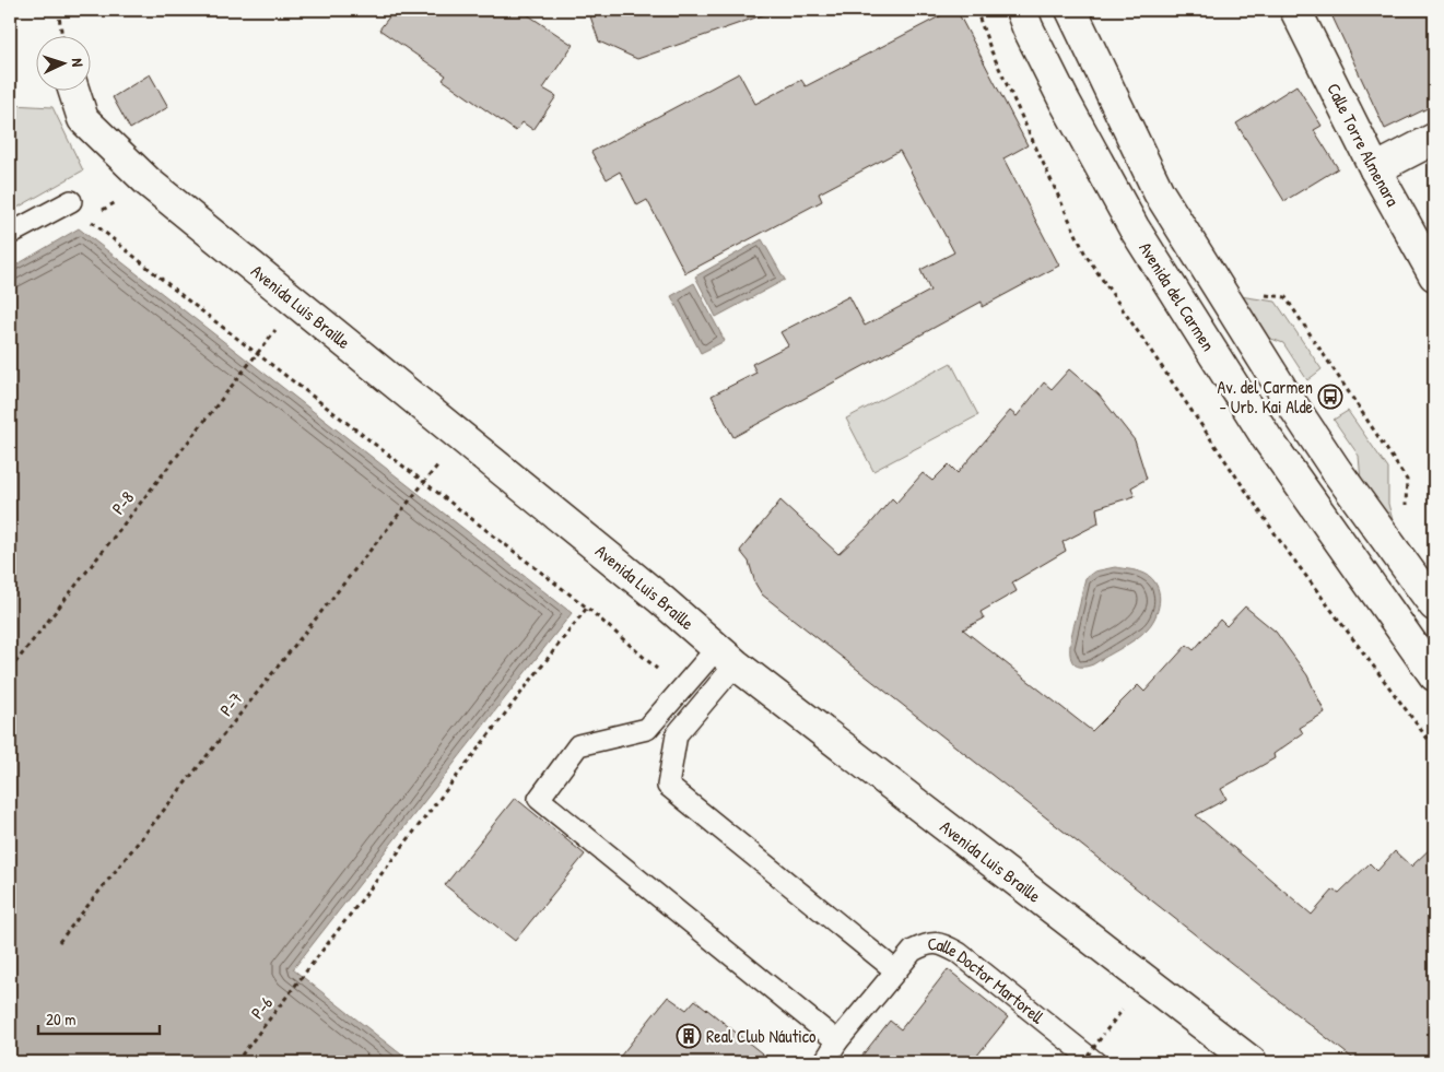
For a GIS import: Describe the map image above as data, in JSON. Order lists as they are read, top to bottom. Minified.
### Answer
{"streets":{"street":["Calle Torre Almenara","Avenida del Carmen","Avenida Luis Braille"],"lane":["Calle Doctor Martorell"],"path":["P-8","P-7","P-6"]},"places":{"bus stop":["Av. del Carmen - Urb. Kai Alde"],"building":["Real Club Náutico"]},"scale_bar":"20 m","north":"right"}
